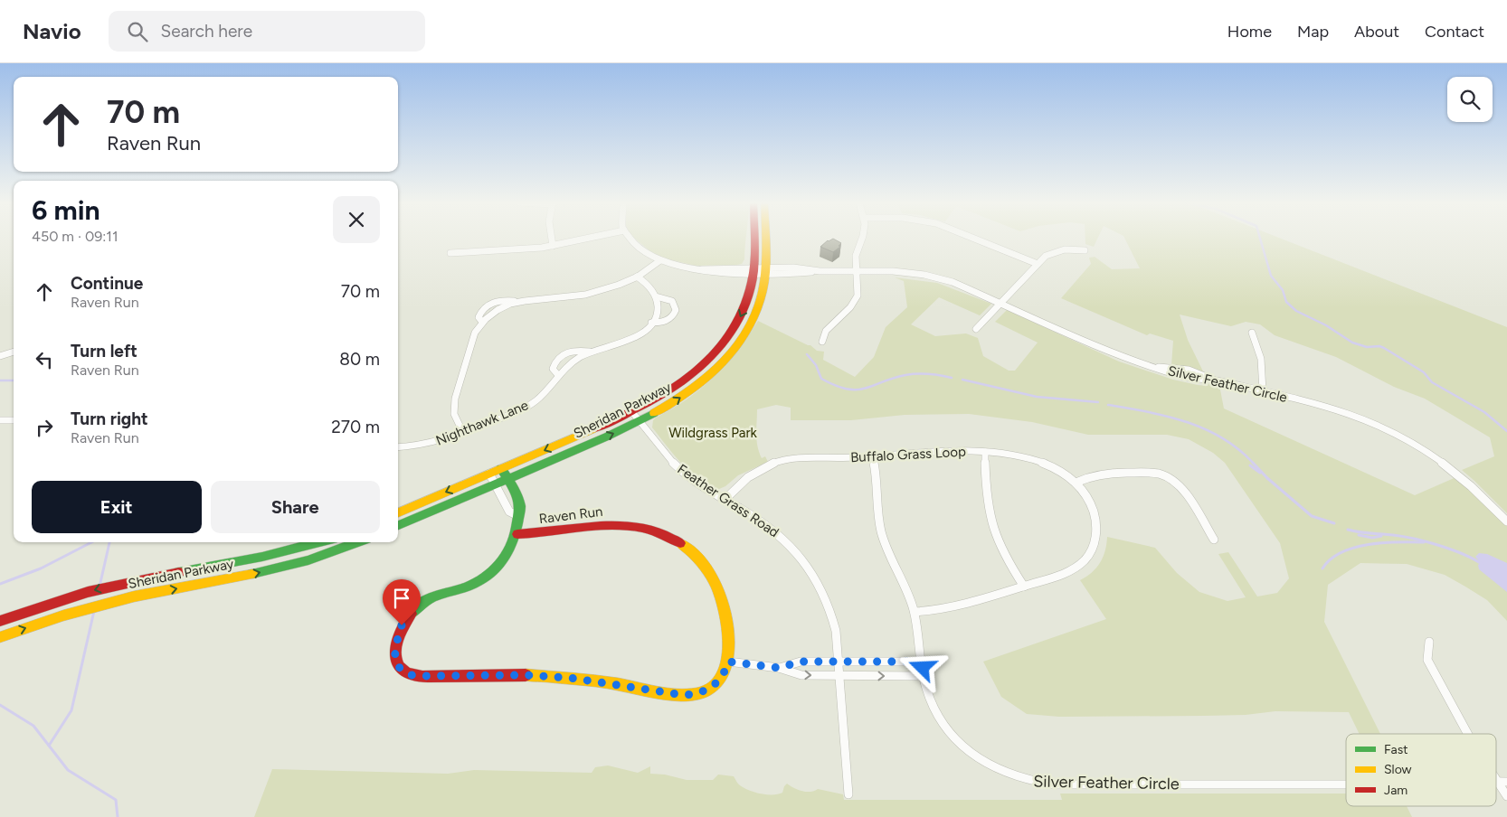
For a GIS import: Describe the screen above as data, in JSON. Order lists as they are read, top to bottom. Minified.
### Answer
{"streets":{"main road":["Sheridan Parkway","Raven Run"],"street":["Silver Feather Circle","Nighthawk Lane","Buffalo Grass Loop","Feather Grass Road"]},"crossings":[["Silver Feather Circle","Sheridan Parkway"],["Silver Feather Circle","Buffalo Grass Loop"],["Sheridan Parkway","Feather Grass Road"],["Sheridan Parkway","Raven Run"],["Buffalo Grass Loop","Feather Grass Road"]],"parks":["Wildgrass Park"],"legend":["Fast","Slow","Jam"],"page":{"header":"Navio","search":"Search here","nav":["Home","Map","About","Contact"],"turn":["70 m","Raven Run"],"heading":["6 min","450 m · 09:11"],"list":[{"name":"Continue","note":"Raven Run","value":"70 m"},{"name":"Turn left","note":"Raven Run","value":"80 m"},{"name":"Turn right","note":"Raven Run","value":"270 m"}],"buttons":["Exit","Share"]}}
